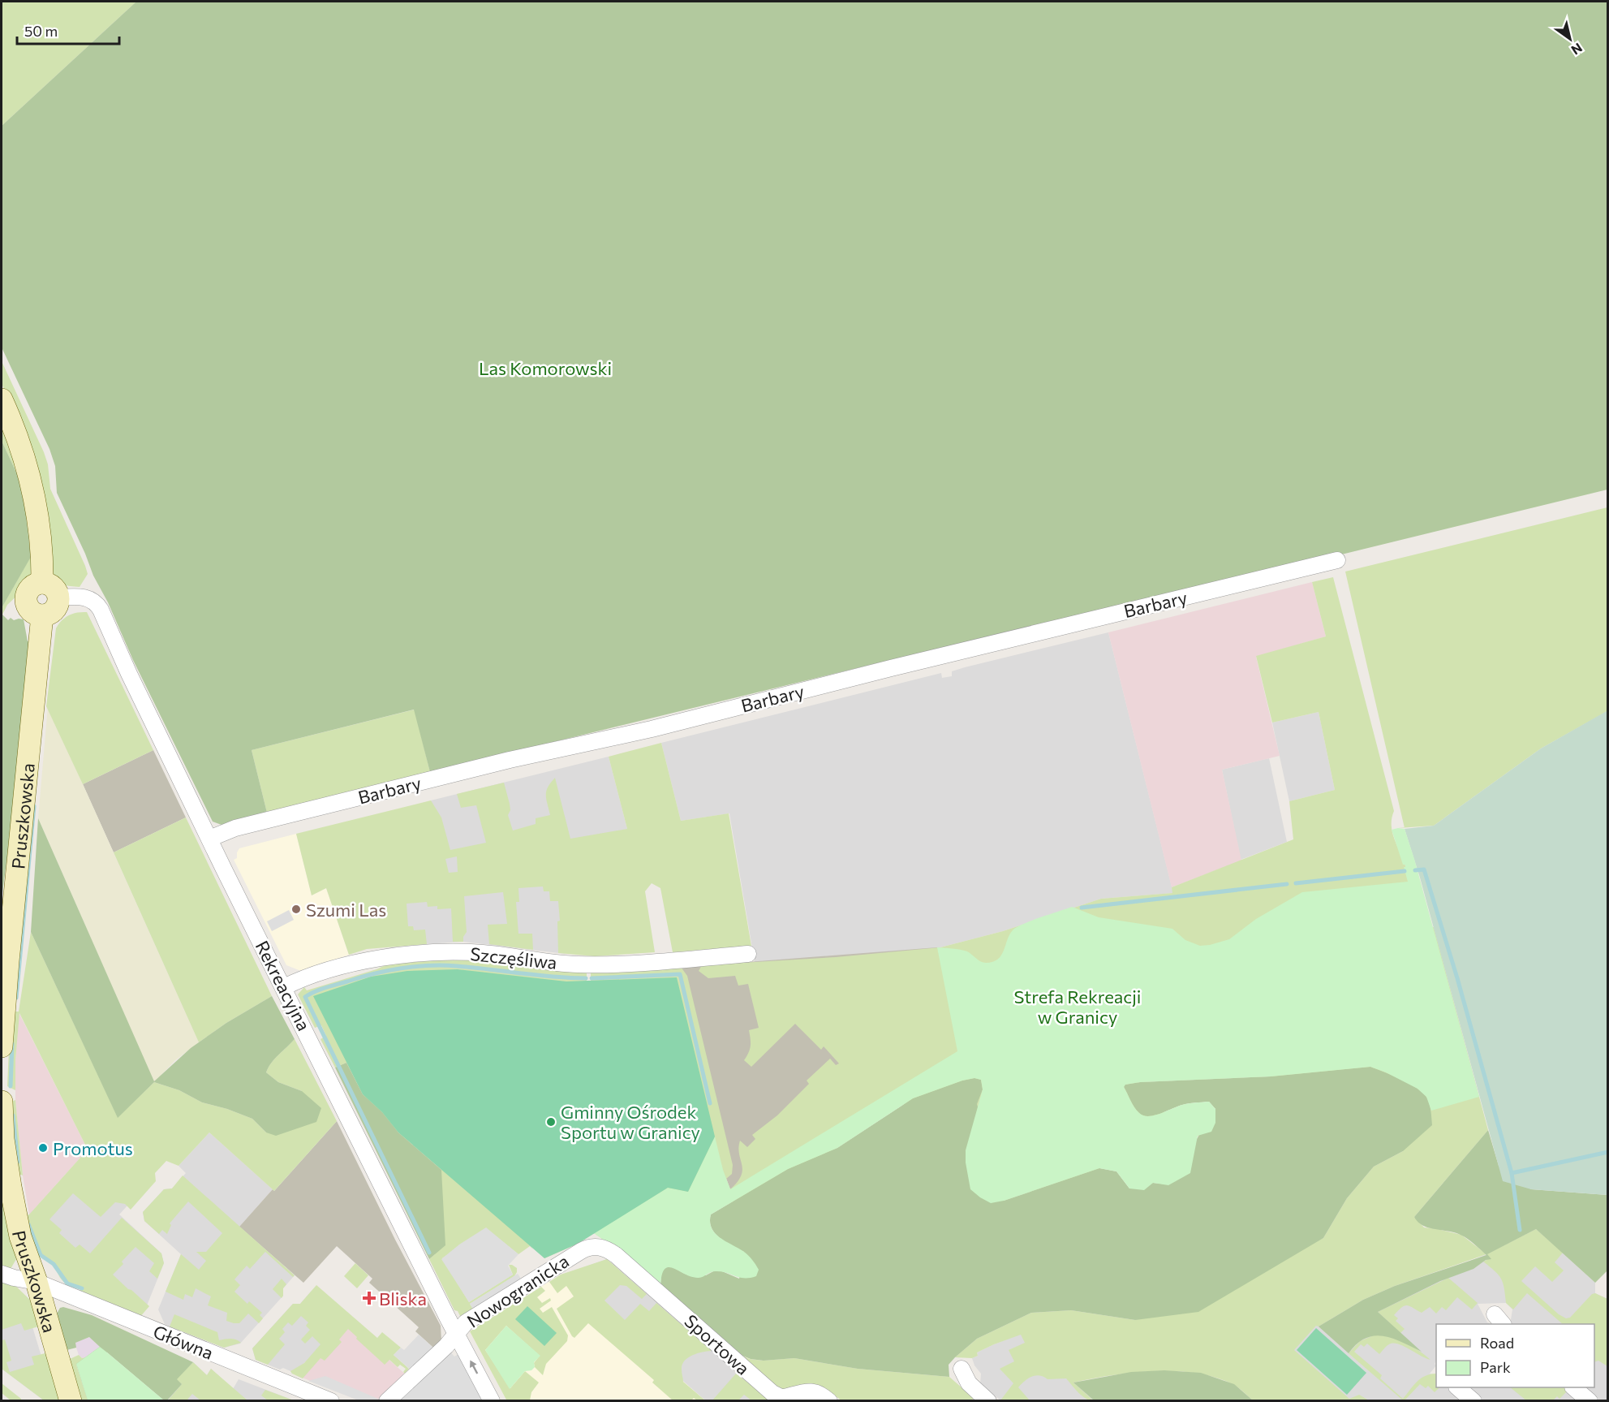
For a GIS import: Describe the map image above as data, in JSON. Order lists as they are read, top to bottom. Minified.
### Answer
{"streets":{"street":["Barbary","Pruszkowska","Szczęśliwa","Rekreacyjna","Nowogranicka","Główna","Sportowa"]},"crossings":[["Barbary","Rekreacyjna"],["Pruszkowska","Rekreacyjna"],["Pruszkowska","Główna"],["Szczęśliwa","Rekreacyjna"],["Rekreacyjna","Nowogranicka"],["Nowogranicka","Sportowa"]],"parks":["Las Komorowski","Strefa Rekreacji w Granicy"],"places":{"other":["Szumi Las","Gminny Ośrodek Sportu w Granicy","Promotus"],"health":["Bliska"]},"legend":["Road","Park"],"scale_bar":"50 m","north":"bottom right"}
